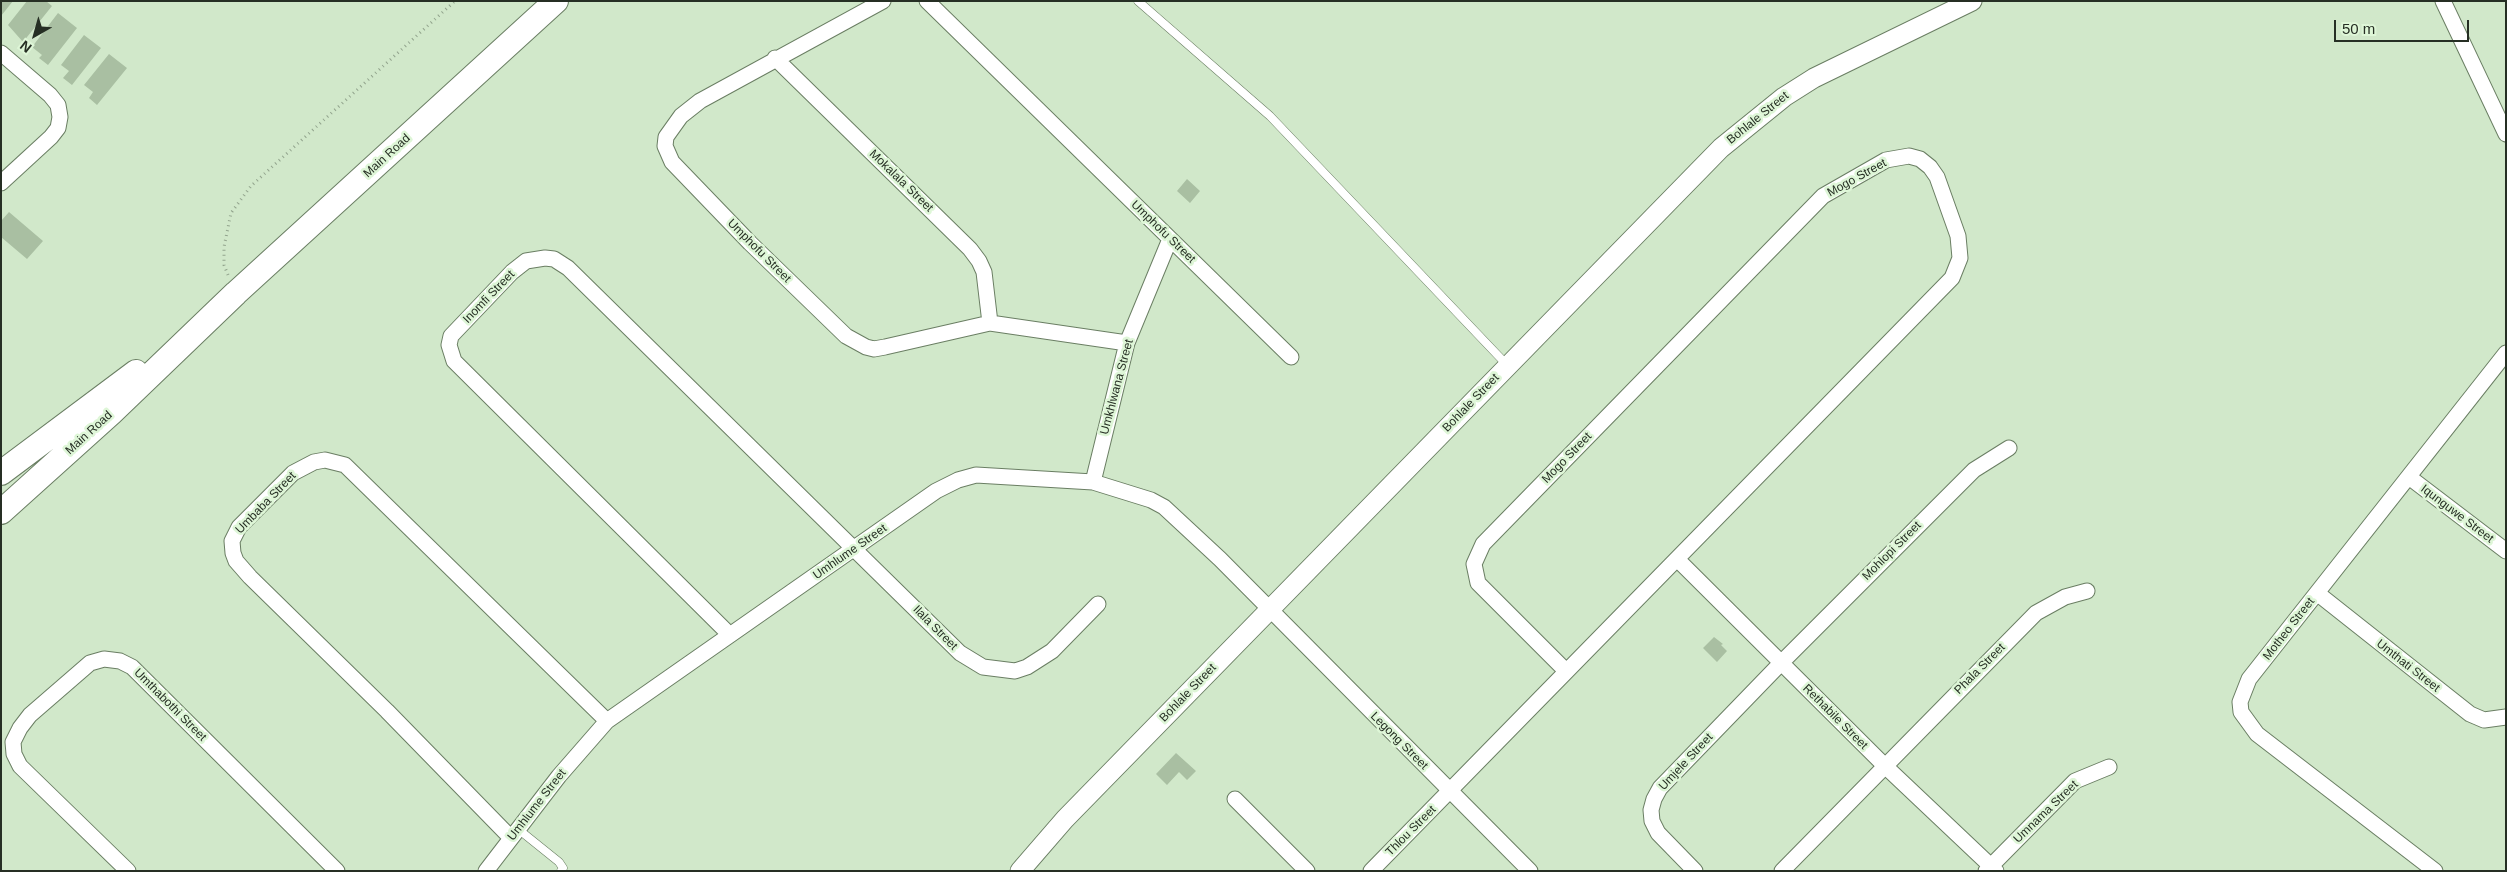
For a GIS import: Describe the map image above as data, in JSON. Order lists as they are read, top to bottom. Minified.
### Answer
{"streets":{"main road":["Main Road"],"street":["Bohlale Street","Mogo Street","Mokalala Street","Umphofu Street","Inomfi Street","Umkhlwana Street","Umbaba Street","Iqunguwe Street","Mohlopi Street","Umhlume Street","Ilala Street","Motheo Street","Umthati Street","Phala Street","Umthabothi Street","Rethabile Street","Legong Street","Umjele Street","Umnama Street","Thlou Street"]},"crossings":[["Bohlale Street","Umhlume Street"],["Bohlale Street","Legong Street"],["Mogo Street","Rethabile Street"],["Mogo Street","Legong Street"],["Mogo Street","Thlou Street"],["Mokalala Street","Umphofu Street"],["Umphofu Street","Umkhlwana Street"],["Inomfi Street","Umhlume Street"],["Inomfi Street","Ilala Street"],["Umkhlwana Street","Umhlume Street"],["Umbaba Street","Umhlume Street"],["Iqunguwe Street","Motheo Street"],["Mohlopi Street","Rethabile Street"],["Mohlopi Street","Umjele Street"],["Umhlume Street","Ilala Street"],["Umhlume Street","Legong Street"],["Motheo Street","Umthati Street"],["Phala Street","Rethabile Street"],["Rethabile Street","Umjele Street"],["Rethabile Street","Umnama Street"],["Legong Street","Thlou Street"]],"scale_bar":"50 m","north":"bottom left"}
